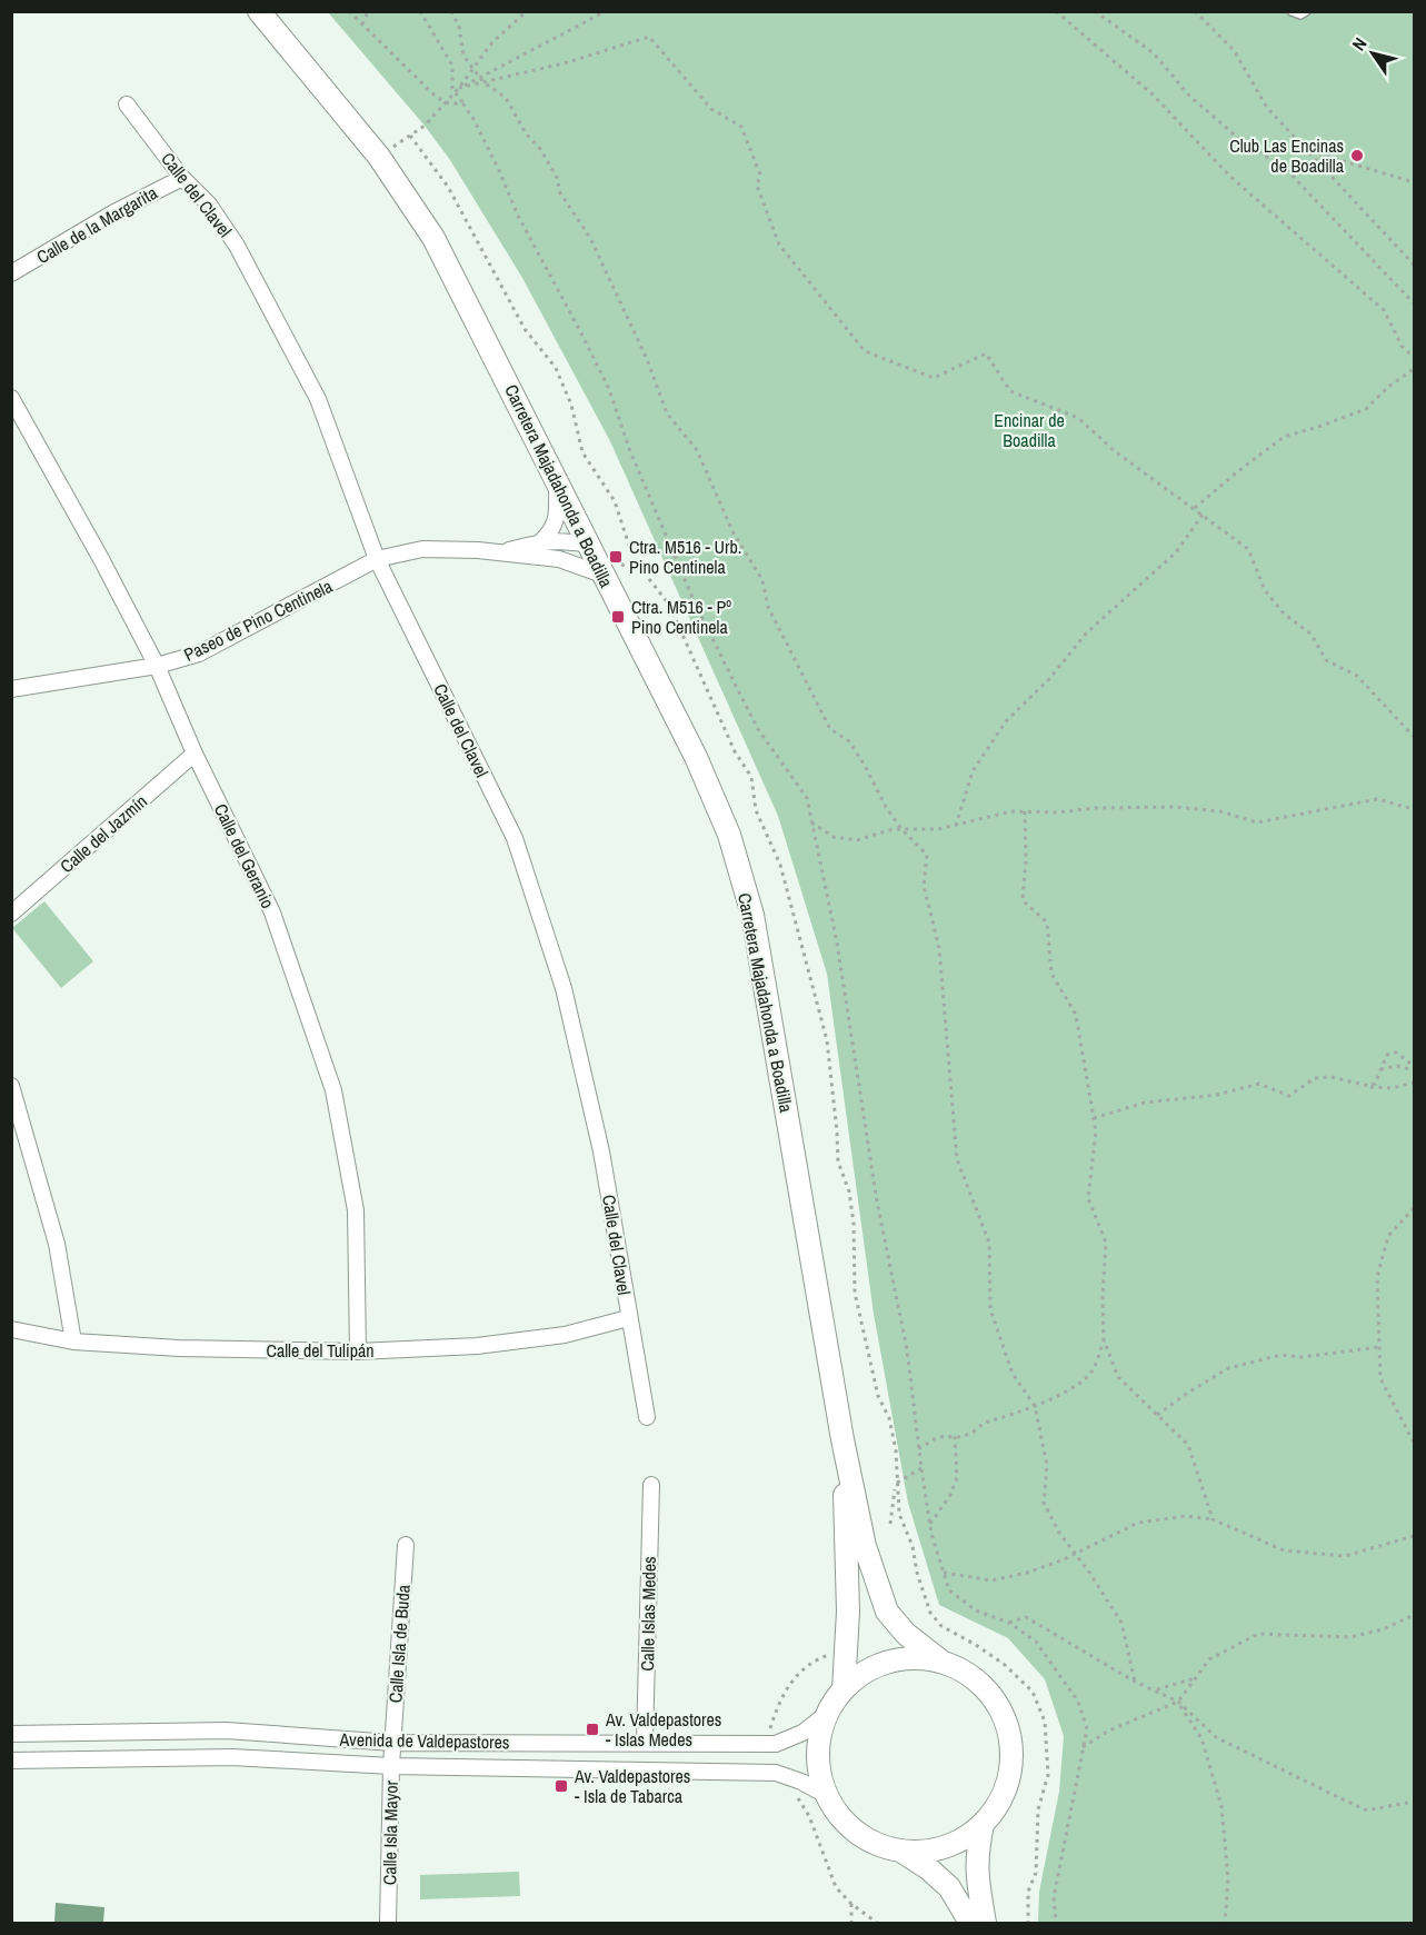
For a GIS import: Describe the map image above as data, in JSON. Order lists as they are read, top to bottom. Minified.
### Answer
{"streets":{"street":["Calle del Clavel","Calle de la Margarita","Carretera Majadahonda a Boadilla","Paseo de Pino Centinela","Calle del Jazmín","Calle del Geranio","Calle del Tulipán","Calle Islas Medes","Calle Isla de Buda","Avenida de Valdepastores","Calle Isla Mayor"]},"crossings":[["Calle del Clavel","Calle de la Margarita"],["Calle del Clavel","Paseo de Pino Centinela"],["Calle del Clavel","Calle del Tulipán"],["Carretera Majadahonda a Boadilla","Avenida de Valdepastores"],["Paseo de Pino Centinela","Calle del Geranio"],["Calle del Jazmín","Calle del Geranio"],["Calle del Geranio","Calle del Tulipán"],["Calle Islas Medes","Avenida de Valdepastores"],["Calle Isla de Buda","Avenida de Valdepastores"],["Calle Isla de Buda","Calle Isla Mayor"],["Avenida de Valdepastores","Calle Isla Mayor"]],"parks":["Encinar de Boadilla"],"places":{"other":["Club Las Encinas de Boadilla"],"transit":["Ctra. M516 - Urb. Pino Centinela","Ctra. M516 - Pº Pino Centinela","Av. Valdepastores - Islas Medes","Av. Valdepastores - Isla de Tabarca"]},"north":"top left"}
